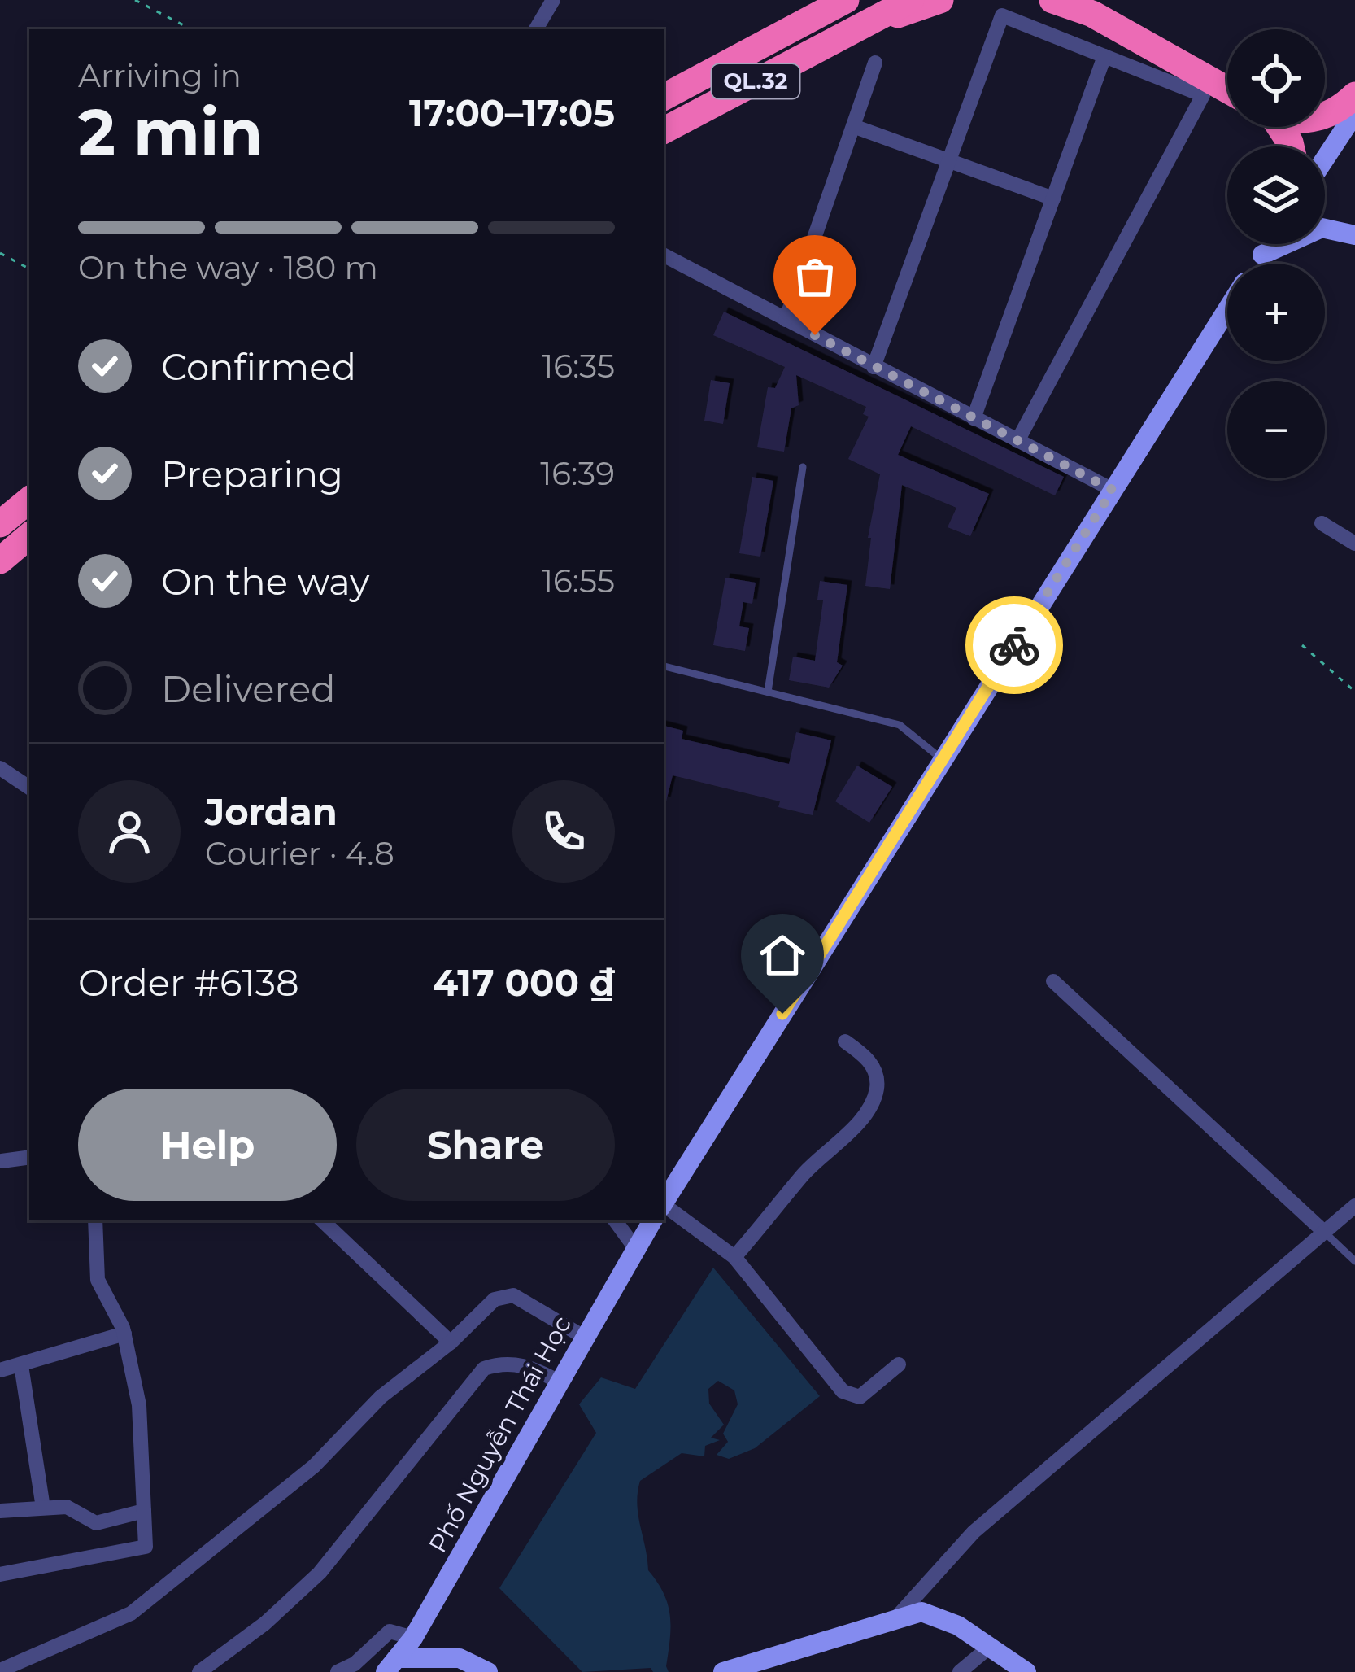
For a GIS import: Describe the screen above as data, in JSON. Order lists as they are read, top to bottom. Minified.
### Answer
{"streets":{"highway":["QL.32"],"main road":["Phố Nguyễn Thái Học"]},"page":{"map_buttons":["+","−"],"heading":["2 min","Arriving in","17:00–17:05"],"panel":["Jordan","Courier · 4.8","Order #6138","417 000 ₫"],"bar":"On the way · 180 m","list":[["Confirmed","16:35"],["Preparing","16:39"],["On the way","16:55"],"Delivered"],"buttons":["Help","Share"]}}
